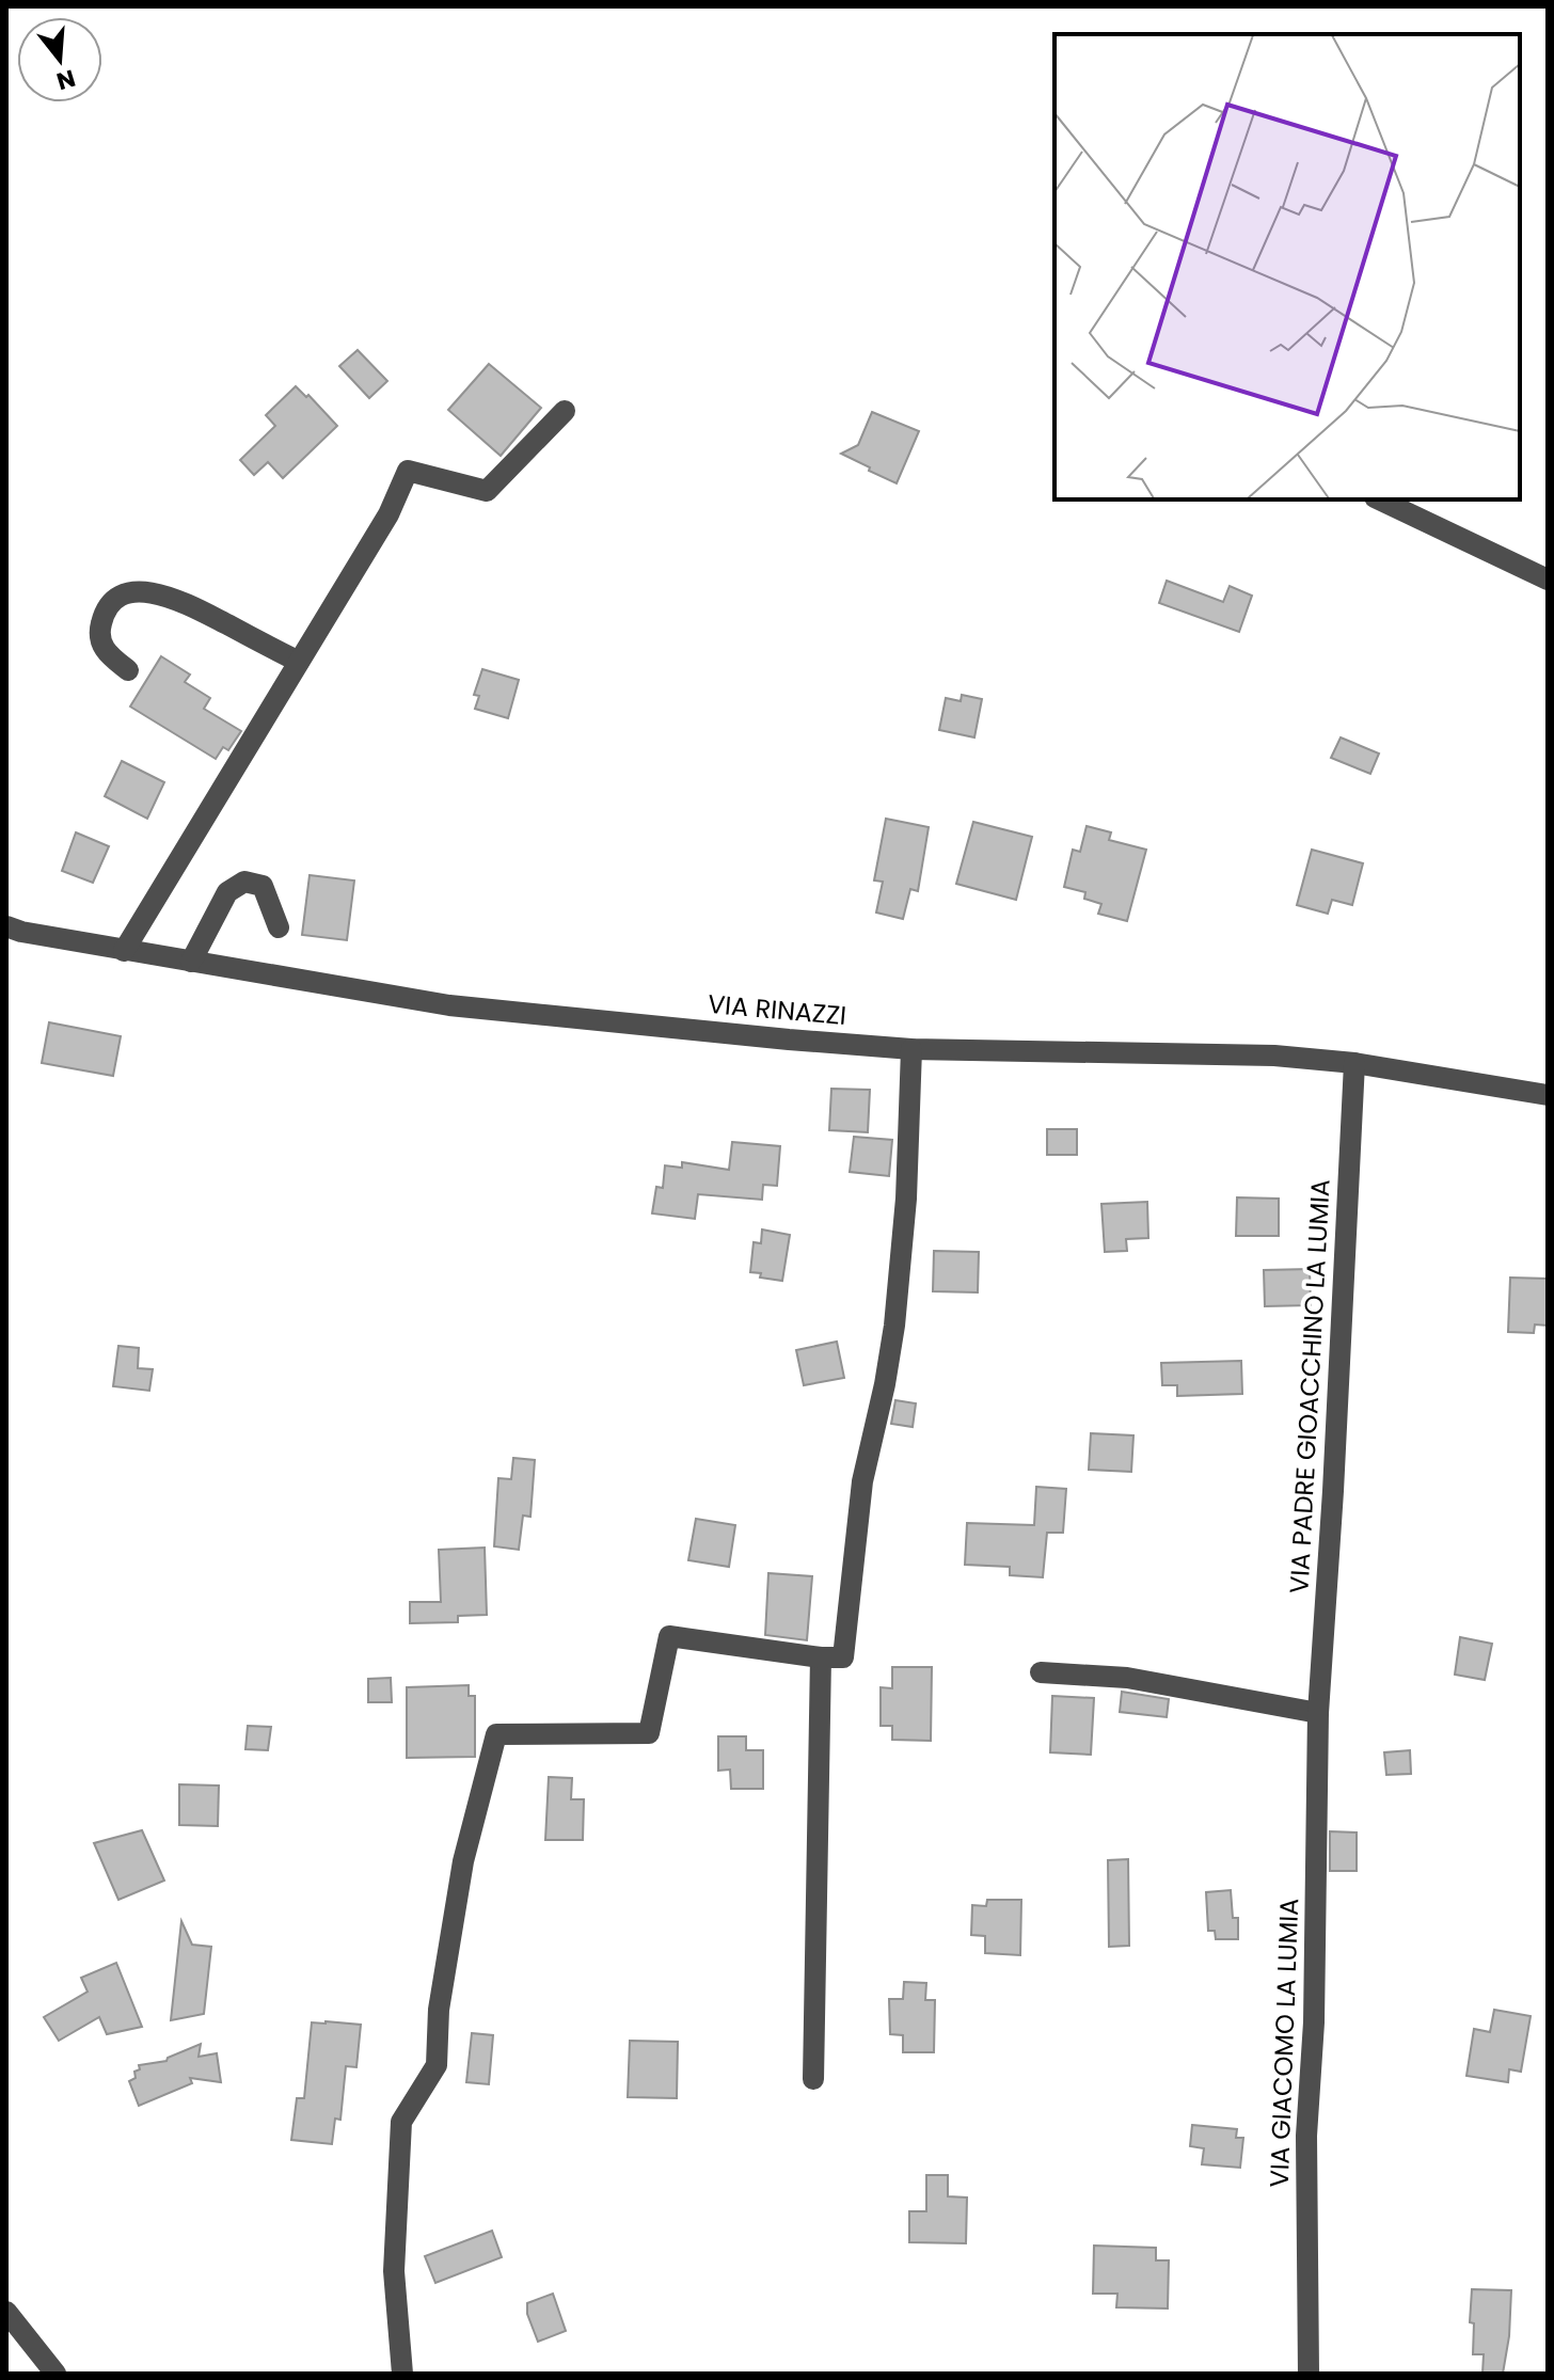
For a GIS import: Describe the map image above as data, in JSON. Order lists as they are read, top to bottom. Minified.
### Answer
{"streets":{"street":["VIA RINAZZI","VIA PADRE GIOACCHINO LA LUMIA","VIA GIACOMO LA LUMIA"]},"crossings":[["VIA RINAZZI","VIA PADRE GIOACCHINO LA LUMIA"],["VIA PADRE GIOACCHINO LA LUMIA","VIA GIACOMO LA LUMIA"]],"north":"bottom"}
